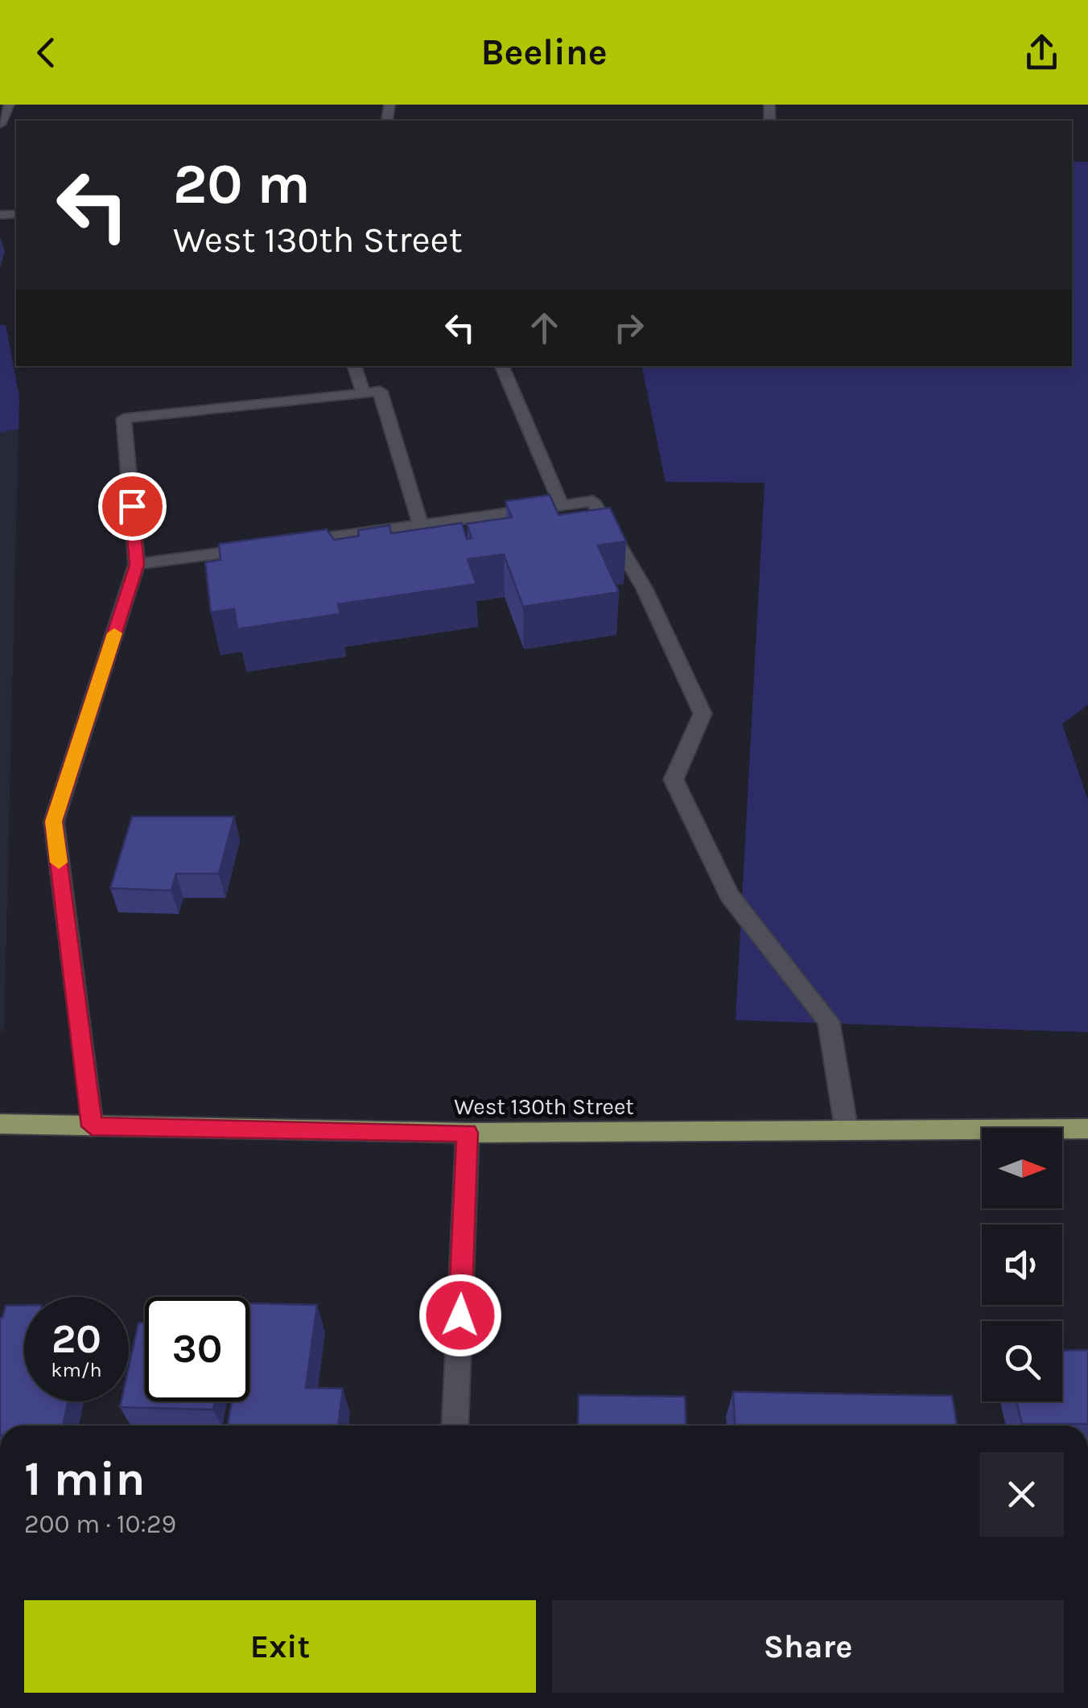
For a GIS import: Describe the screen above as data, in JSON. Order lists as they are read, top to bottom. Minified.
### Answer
{"streets":{"main road":["West 130th Street"]},"north":"right","page":{"header":"Beeline","turn":["20 m","West 130th Street"],"speed":"20 km/h","limit":"30","heading":["1 min","200 m · 10:29"],"buttons":["Exit","Share"]}}
